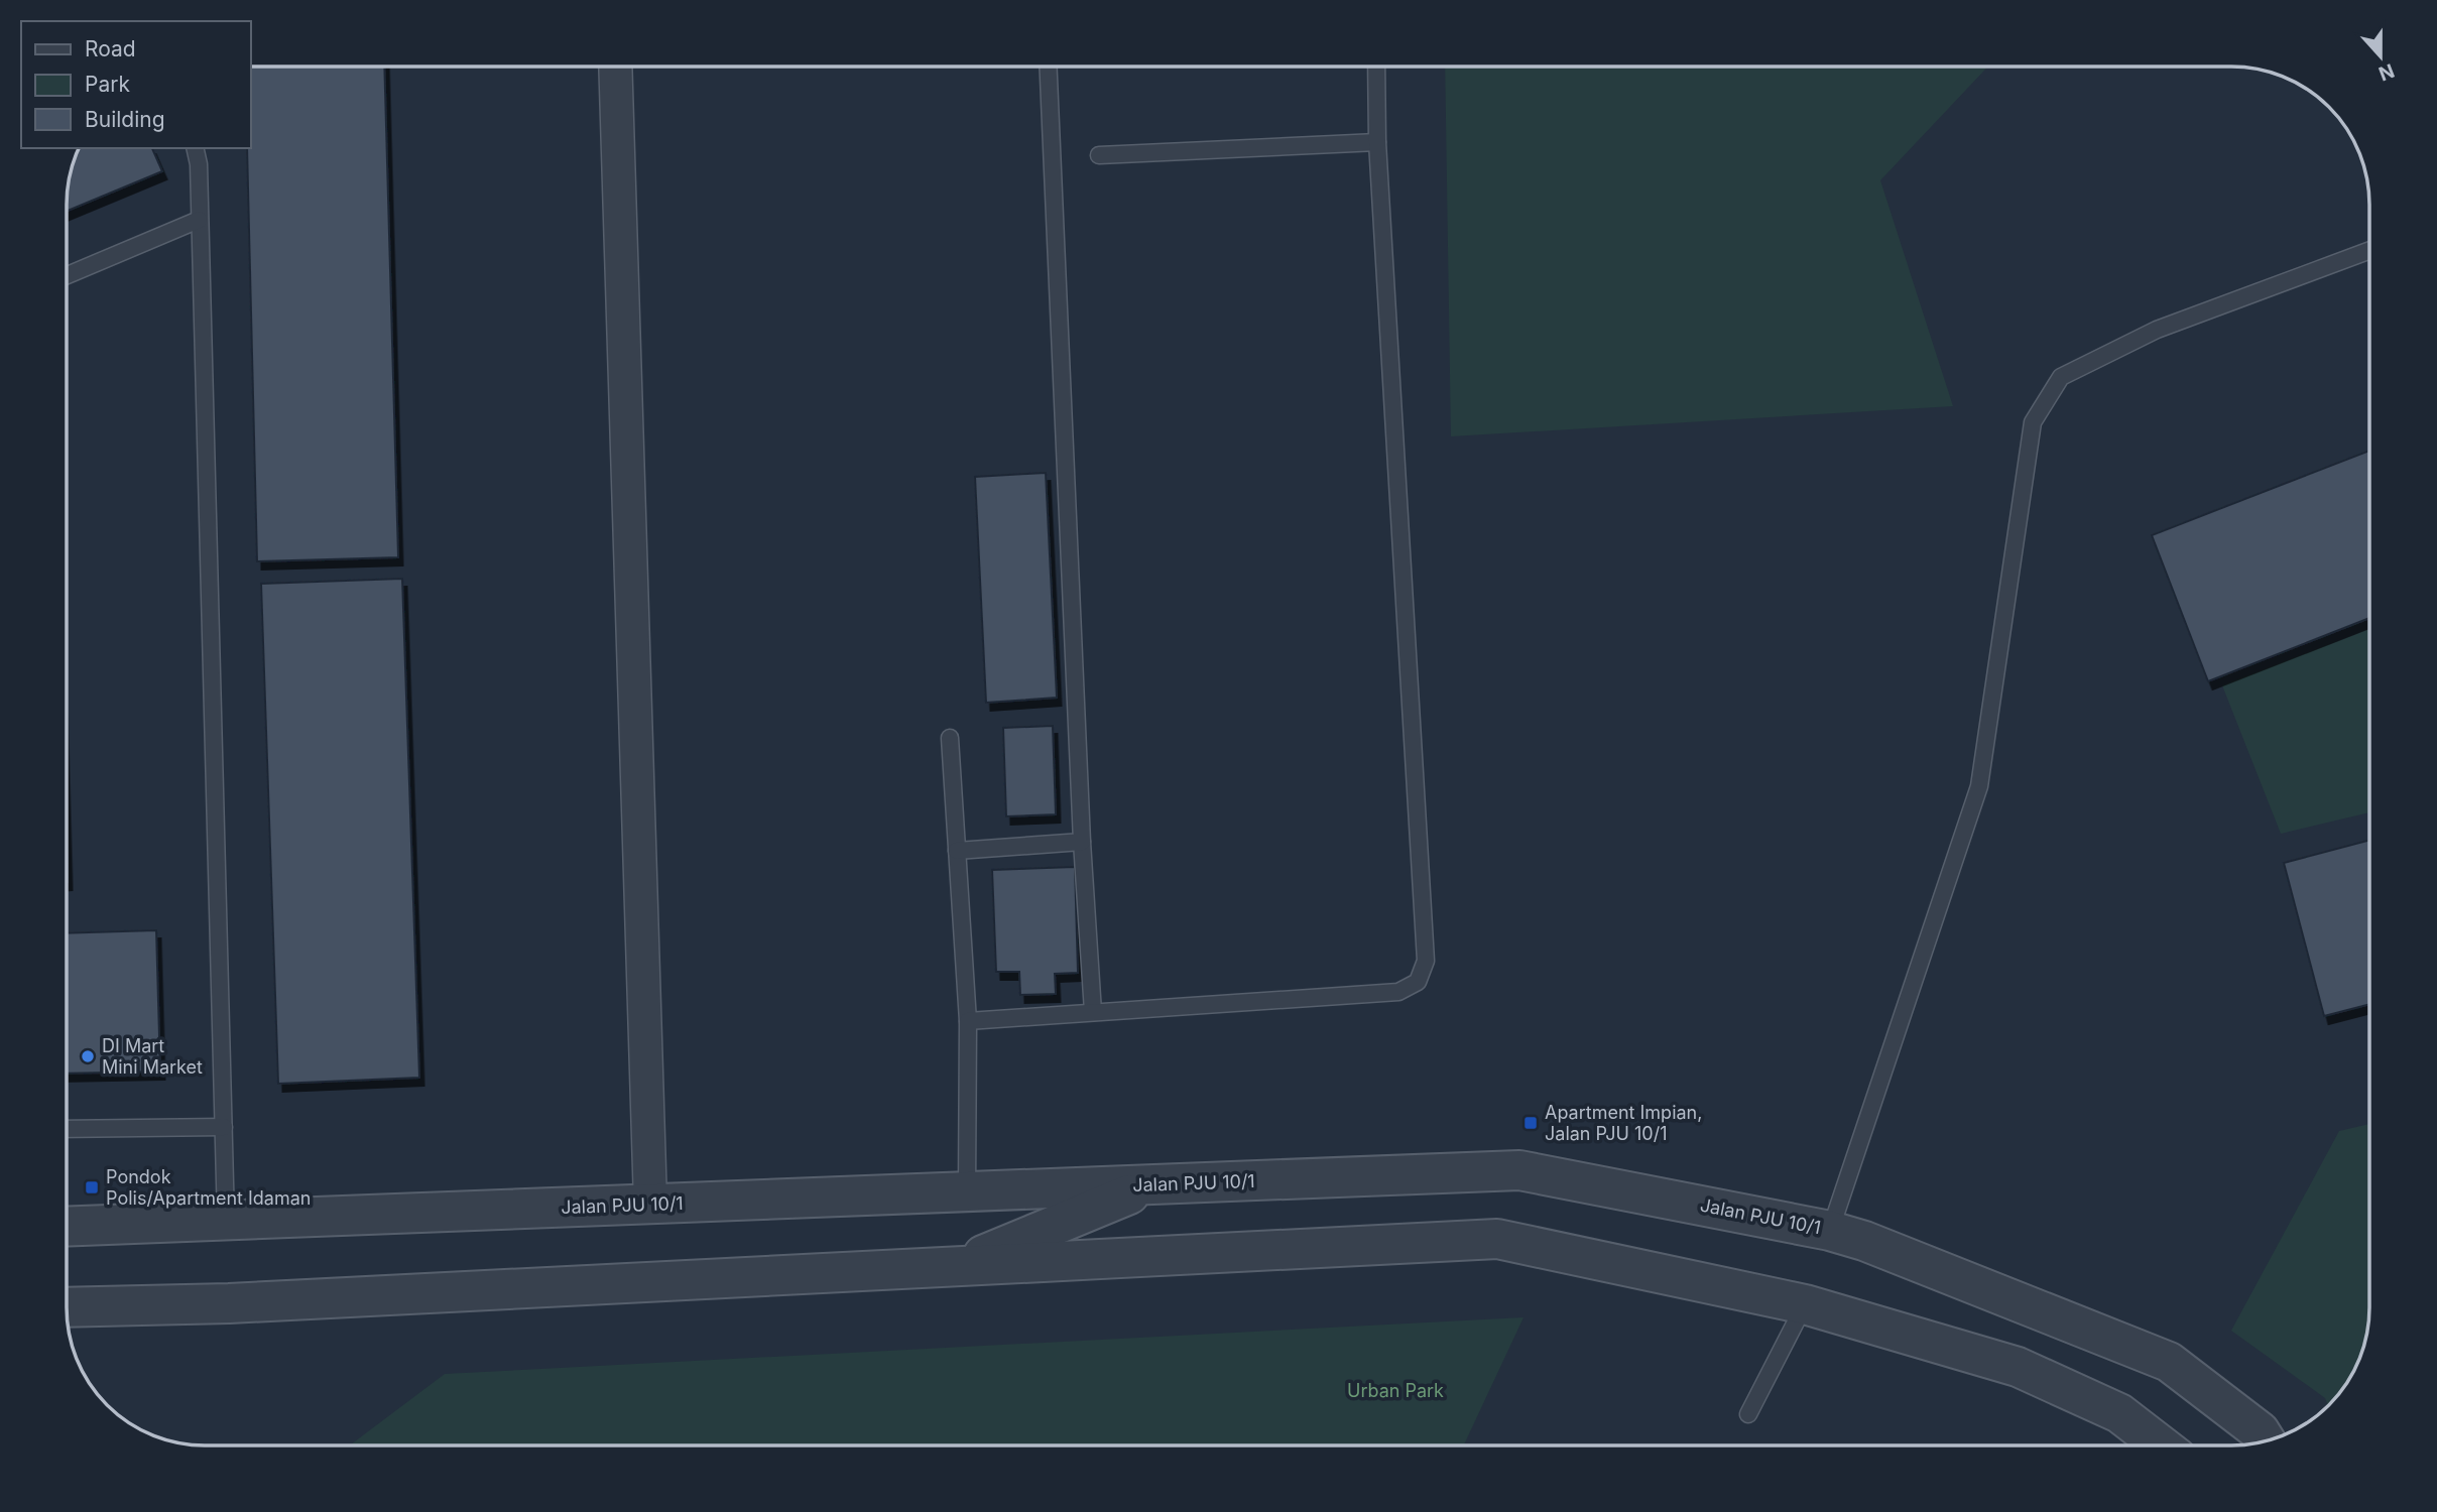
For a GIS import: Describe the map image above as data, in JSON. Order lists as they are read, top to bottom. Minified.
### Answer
{"streets":{"street":["Jalan PJU 10/1"]},"parks":["Urban Park"],"places":{"other":["DI Mart Mini Market"],"transit":["Apartment Impian, Jalan PJU 10/1","Pondok Polis/Apartment Idaman"]},"legend":["Road","Park","Building"],"north":"bottom"}
